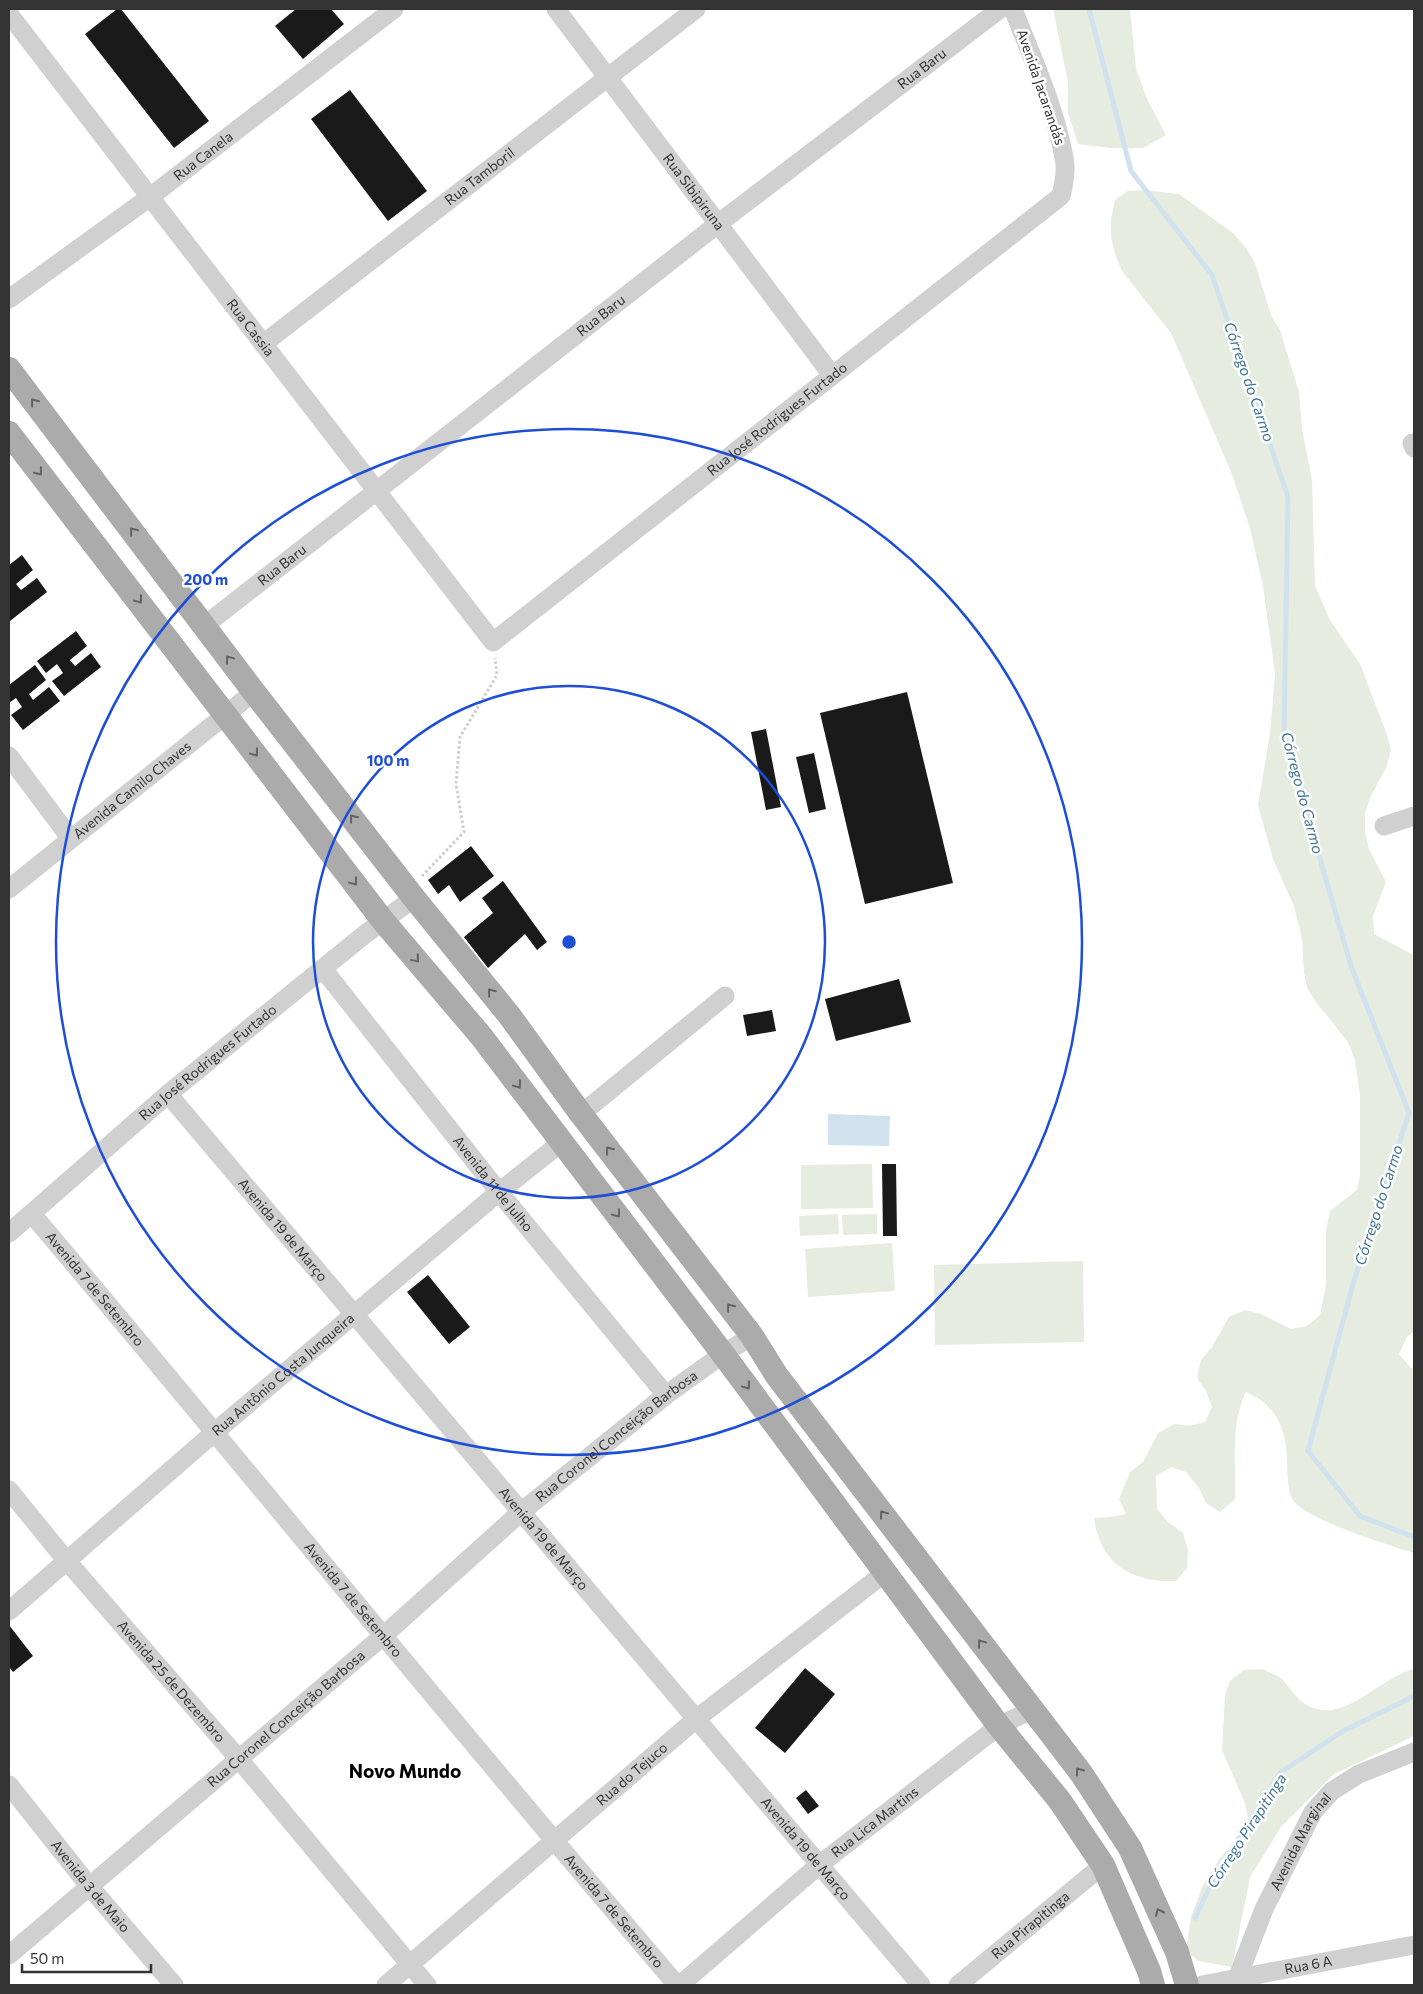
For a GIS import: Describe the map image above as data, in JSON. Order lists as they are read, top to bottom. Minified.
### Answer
{"streets":{"street":["Rua Baru","Avenida Jacarandás","Rua Canela","Rua Tamboril","Rua Sibipiruna","Rua Cassia","Rua José Rodrigues Furtado","Avenida Camilo Chaves","Avenida 11 de Julho","Avenida 19 de Março","Avenida 7 de Setembro","Rua Antônio Costa Junqueira","Rua Coronel Conceição Barbosa","Avenida 25 de Dezembro","Rua do Tejuco","Rua Lica Martins","Avenida Marginal","Avenida 3 de Maio","Rua Pirapitinga","Rua 6 A"]},"crossings":[["Rua Baru","Rua Sibipiruna"],["Rua Baru","Rua Cassia"],["Avenida Jacarandás","Rua José Rodrigues Furtado"],["Rua Canela","Rua Cassia"],["Rua Tamboril","Rua Sibipiruna"],["Rua Tamboril","Rua Cassia"],["Rua Sibipiruna","Rua José Rodrigues Furtado"],["Rua Cassia","Rua José Rodrigues Furtado"],["Rua José Rodrigues Furtado","Avenida 11 de Julho"],["Rua José Rodrigues Furtado","Avenida 19 de Março"],["Rua José Rodrigues Furtado","Avenida 7 de Setembro"],["Avenida 11 de Julho","Rua Antônio Costa Junqueira"],["Avenida 11 de Julho","Rua Coronel Conceição Barbosa"],["Avenida 19 de Março","Rua Antônio Costa Junqueira"],["Avenida 19 de Março","Rua Coronel Conceição Barbosa"],["Avenida 19 de Março","Rua do Tejuco"],["Avenida 19 de Março","Rua Lica Martins"],["Avenida 7 de Setembro","Rua Antônio Costa Junqueira"],["Avenida 7 de Setembro","Rua Coronel Conceição Barbosa"],["Avenida 7 de Setembro","Rua do Tejuco"],["Avenida 7 de Setembro","Rua Lica Martins"],["Rua Antônio Costa Junqueira","Avenida 25 de Dezembro"],["Rua Coronel Conceição Barbosa","Avenida 25 de Dezembro"],["Rua Coronel Conceição Barbosa","Avenida 3 de Maio"],["Avenida 25 de Dezembro","Rua do Tejuco"],["Avenida Marginal","Rua 6 A"]],"districts":["Novo Mundo"],"water":["Córrego do Carmo","Córrego Pirapitinga"],"scale_bar":"50 m","rings":["200 m","100 m"]}
